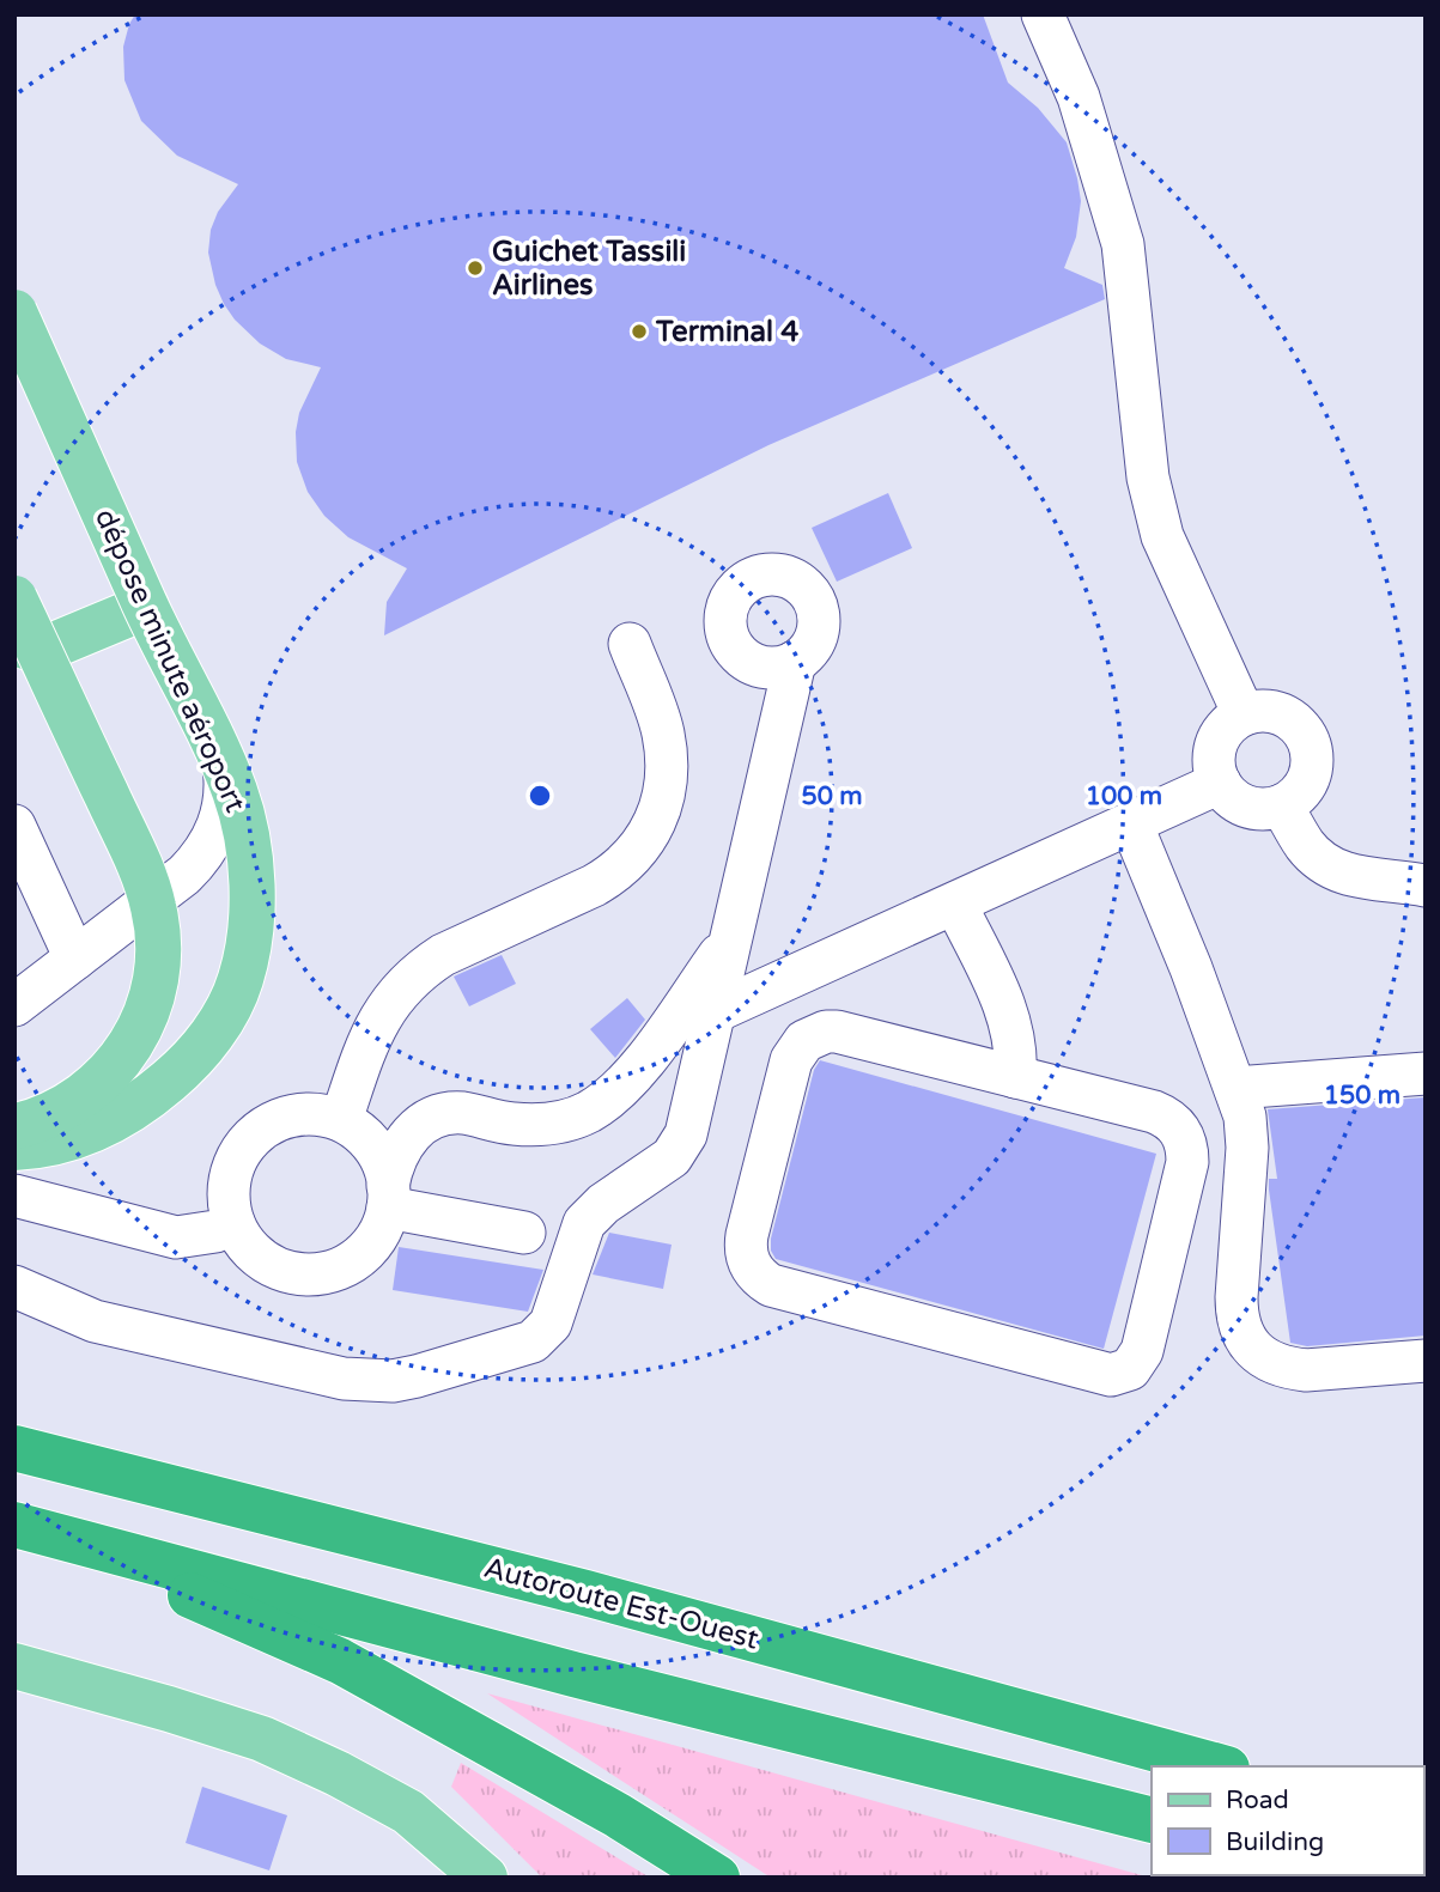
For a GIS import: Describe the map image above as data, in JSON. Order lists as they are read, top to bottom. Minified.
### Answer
{"streets":{"highway":["Autoroute Est-Ouest"],"main road":["dépose minute aéroport"]},"places":["Guichet Tassili Airlines","Terminal 4"],"legend":["Road","Building"],"rings":["50 m","100 m","150 m"]}
